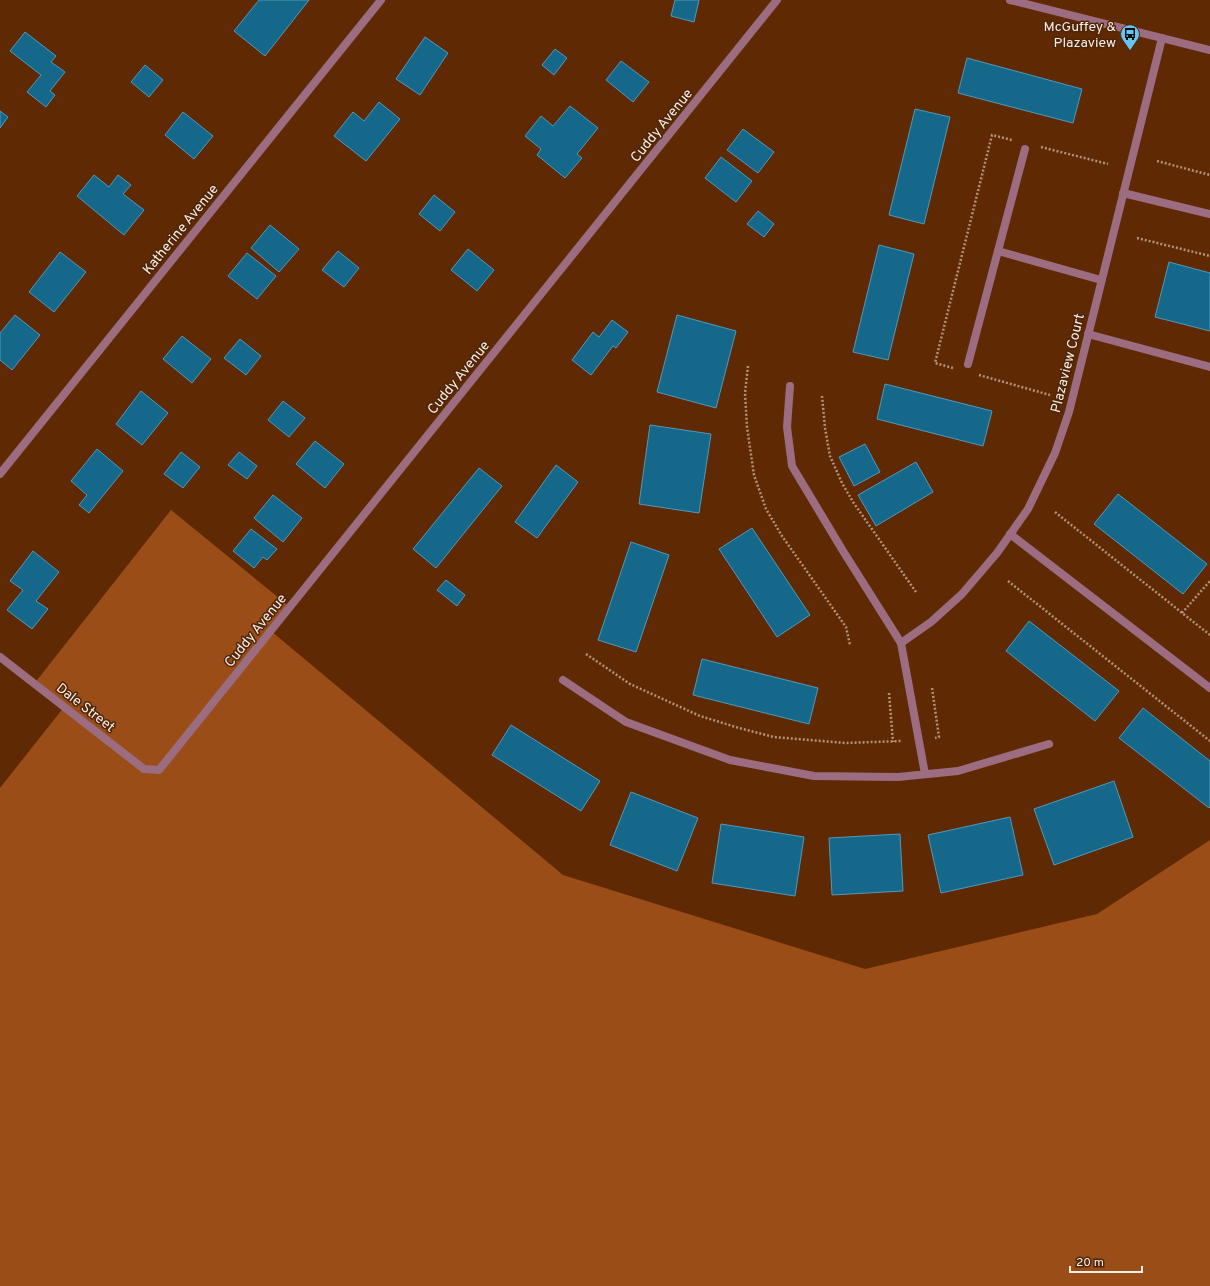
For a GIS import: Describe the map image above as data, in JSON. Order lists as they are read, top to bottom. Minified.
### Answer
{"streets":{"street":["Cuddy Avenue","Katherine Avenue","Plazaview Court","Dale Street"]},"crossings":[["Cuddy Avenue","Dale Street"]],"places":{"bus stop":["McGuffey & Plazaview"]},"scale_bar":"20 m"}
